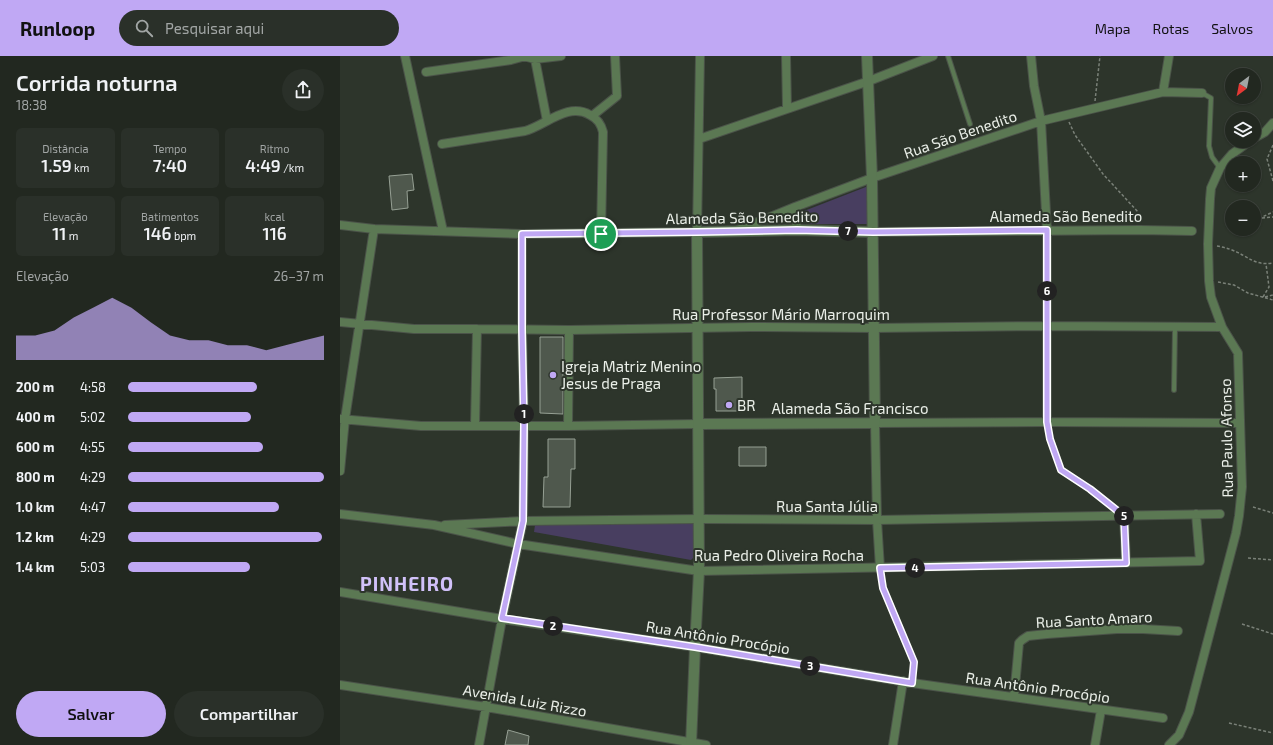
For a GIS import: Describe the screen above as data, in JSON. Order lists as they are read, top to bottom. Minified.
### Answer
{"streets":{"street":["Rua São Benedito","Alameda São Benedito","Rua Professor Mário Marroquim","Alameda São Francisco","Rua Paulo Afonso","Rua Santa Júlia","Rua Pedro Oliveira Rocha","Rua Santo Amaro","Rua Antônio Procópio","Avenida Luiz Rizzo"]},"crossings":[["Rua São Benedito","Alameda São Benedito"],["Rua Professor Mário Marroquim","Rua Paulo Afonso"],["Alameda São Francisco","Rua Paulo Afonso"],["Rua Santa Júlia","Rua Pedro Oliveira Rocha"],["Rua Santo Amaro","Rua Antônio Procópio"]],"districts":["PINHEIRO"],"places":["Igreja Matriz Menino Jesus de Praga","BR"],"north":"bottom left","page":{"header":"Runloop","search":"Pesquisar aqui","nav":["Mapa","Rotas","Salvos"],"heading":["Corrida noturna","18:38"],"map_buttons":["+","−"],"stats":[["Distância","1.59 km"],["Tempo","7:40"],["Ritmo","4:49 /km"],["Elevação","11 m"],["Batimentos","146 bpm"],["kcal","116"]],"pins":["7","6","1","5","4","2","3"],"chart":["Elevação","26–37 m"],"list":[{"name":"200 m","note":"4:58"},{"name":"400 m","note":"5:02"},{"name":"600 m","note":"4:55"},{"name":"800 m","note":"4:29"},{"name":"1.0 km","note":"4:47"},{"name":"1.2 km","note":"4:29"},{"name":"1.4 km","note":"5:03"}],"buttons":["Salvar","Compartilhar"]}}
